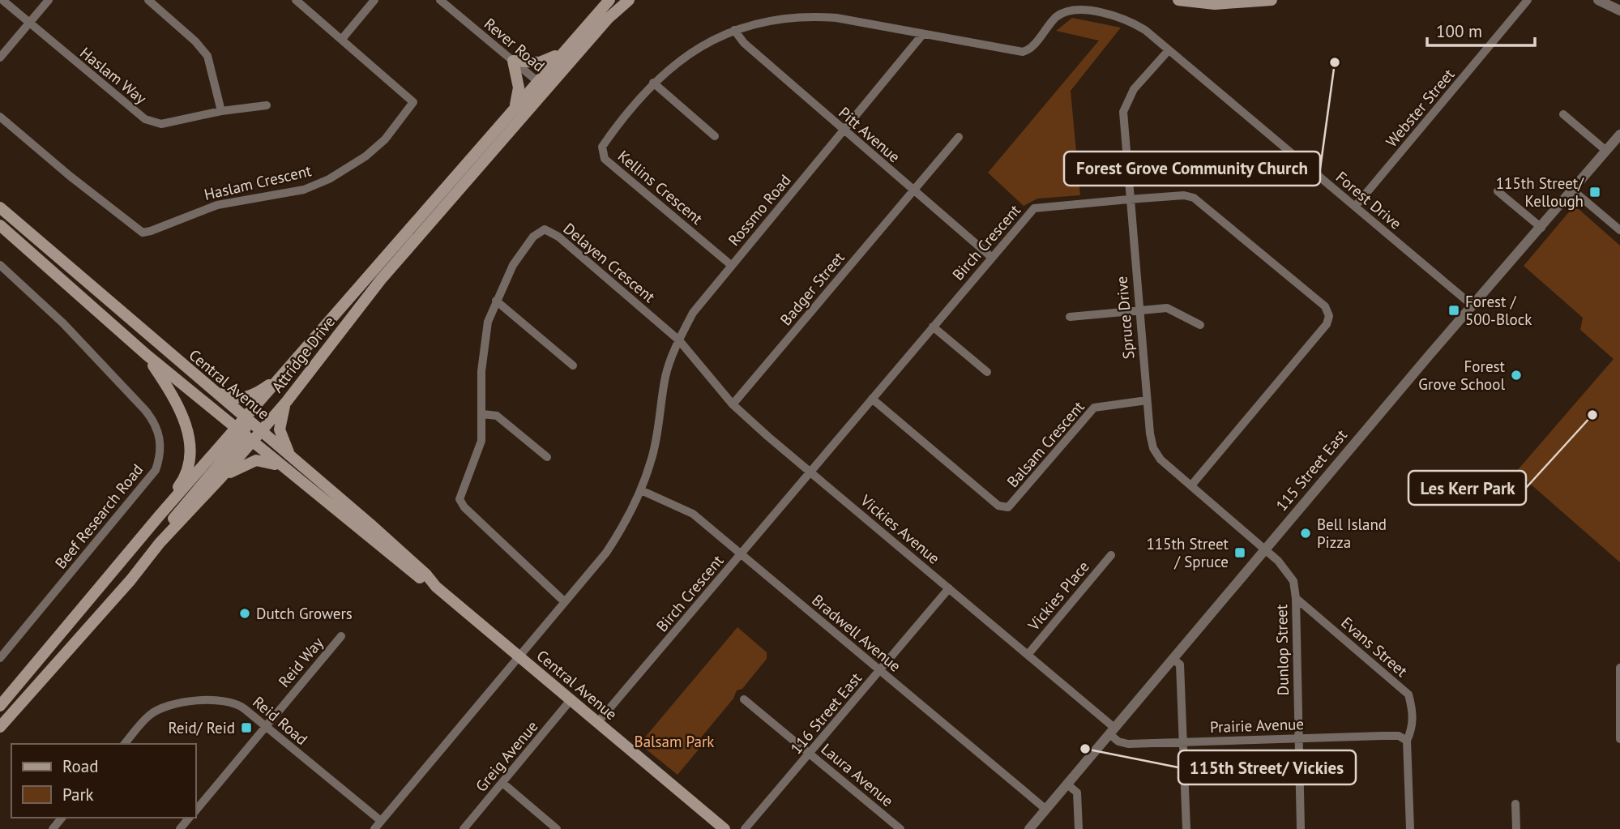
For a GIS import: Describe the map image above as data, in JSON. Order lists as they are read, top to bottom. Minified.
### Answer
{"streets":{"main road":["Attridge Drive","Central Avenue"],"street":["Rever Road","Haslam Way","Webster Street","Pitt Avenue","Haslam Crescent","Kellins Crescent","Forest Drive","Rossmo Road","Birch Crescent","Delayen Crescent","Badger Street","Spruce Drive","Balsam Crescent","115 Street East","Beef Research Road","Vickies Avenue","Vickies Place","Bradwell Avenue","Evans Street","Dunlop Street","Reid Way","116 Street East","Reid Road","Prairie Avenue","Greig Avenue","Laura Avenue"]},"crossings":[["Rever Road","Attridge Drive"],["Webster Street","Forest Drive"],["Pitt Avenue","Kellins Crescent"],["Pitt Avenue","Rossmo Road"],["Pitt Avenue","Birch Crescent"],["Pitt Avenue","Badger Street"],["Kellins Crescent","Rossmo Road"],["Forest Drive","Spruce Drive"],["Forest Drive","115 Street East"],["Rossmo Road","Delayen Crescent"],["Rossmo Road","Central Avenue"],["Rossmo Road","Vickies Avenue"],["Rossmo Road","Bradwell Avenue"],["Birch Crescent","Spruce Drive"],["Birch Crescent","Central Avenue"],["Birch Crescent","Balsam Crescent"],["Birch Crescent","Vickies Avenue"],["Birch Crescent","Bradwell Avenue"],["Delayen Crescent","Vickies Avenue"],["Badger Street","Vickies Avenue"],["Spruce Drive","Balsam Crescent"],["Spruce Drive","115 Street East"],["Spruce Drive","Dunlop Street"],["Attridge Drive","Central Avenue"],["Central Avenue","Greig Avenue"],["115 Street East","Vickies Avenue"],["115 Street East","Bradwell Avenue"],["115 Street East","Dunlop Street"],["115 Street East","Prairie Avenue"],["Vickies Avenue","Vickies Place"],["Vickies Avenue","116 Street East"],["Vickies Avenue","Prairie Avenue"],["Bradwell Avenue","116 Street East"],["Evans Street","Dunlop Street"],["Evans Street","Prairie Avenue"],["Dunlop Street","Prairie Avenue"],["Reid Way","Reid Road"],["116 Street East","Laura Avenue"]],"parks":["Balsam Park"],"places":{"other":["Forest Grove Community Church","Forest Grove School","Les Kerr Park","Bell Island Pizza","Dutch Growers","115th Street/ Vickies"],"transit":["115th Street/ Kellough","Forest / 500-Block","115th Street / Spruce","Reid/ Reid"]},"legend":["Road","Park"],"scale_bar":"100 m"}
